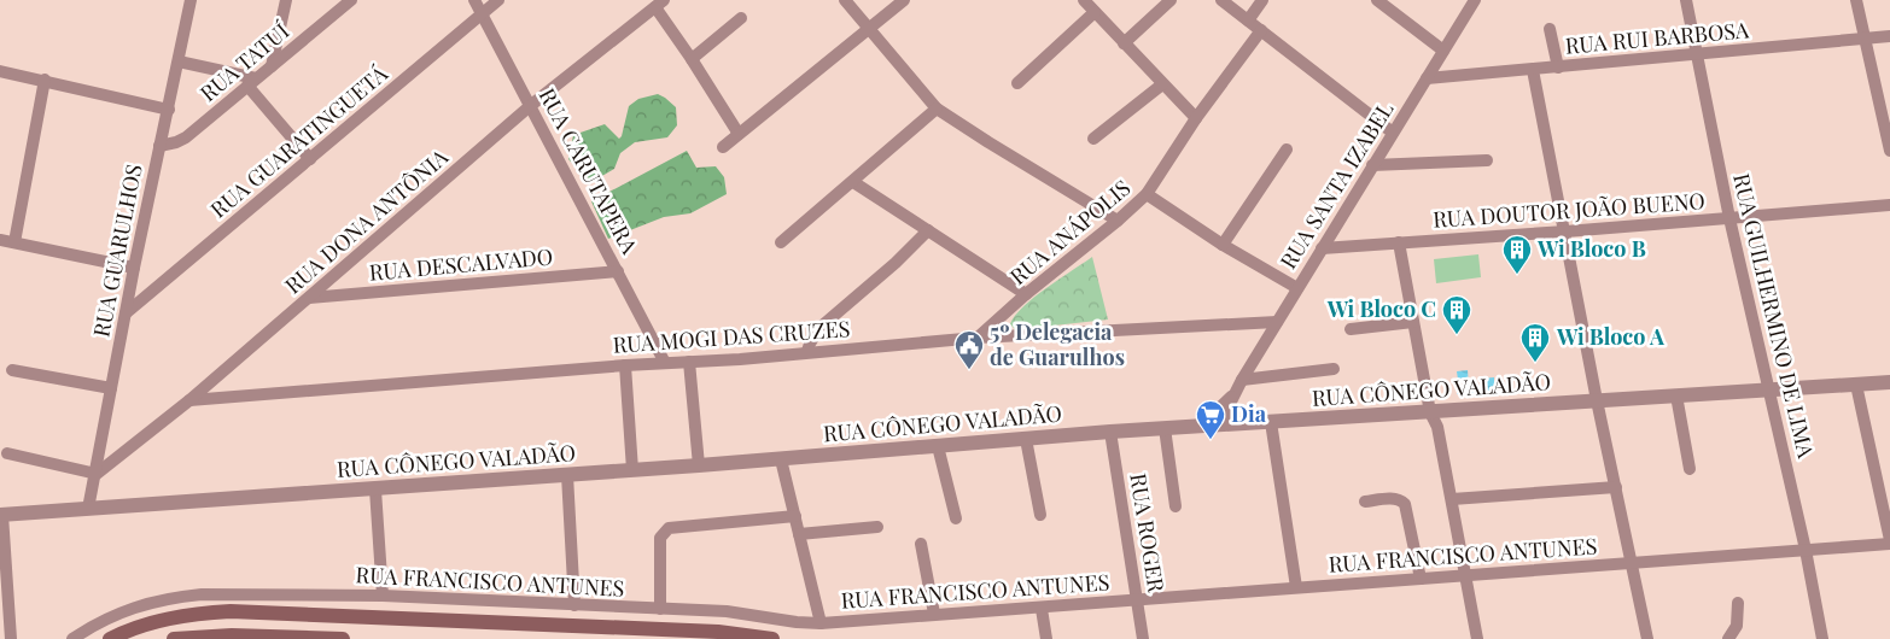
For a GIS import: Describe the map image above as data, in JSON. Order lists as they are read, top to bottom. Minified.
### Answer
{"streets":{"street":["RUA RUI BARBOSA","RUA TATUÍ","RUA GUARATINGUETÁ","RUA CARUTAPERA","RUA SANTA IZABEL","RUA DOUTOR JOÃO BUENO","RUA DONA ANTÔNIA","RUA ANÁPOLIS","RUA GUARULHOS","RUA DESCALVADO","RUA GUILHERMINO DE LIMA","RUA MOGI DAS CRUZES","RUA CÔNEGO VALADÃO","RUA ROGER","RUA FRANCISCO ANTUNES"]},"crossings":[["RUA RUI BARBOSA","RUA SANTA IZABEL"],["RUA RUI BARBOSA","RUA GUILHERMINO DE LIMA"],["RUA TATUÍ","RUA GUARULHOS"],["RUA GUARATINGUETÁ","RUA CARUTAPERA"],["RUA GUARATINGUETÁ","RUA GUARULHOS"],["RUA CARUTAPERA","RUA DONA ANTÔNIA"],["RUA CARUTAPERA","RUA DESCALVADO"],["RUA CARUTAPERA","RUA MOGI DAS CRUZES"],["RUA SANTA IZABEL","RUA DOUTOR JOÃO BUENO"],["RUA SANTA IZABEL","RUA MOGI DAS CRUZES"],["RUA SANTA IZABEL","RUA CÔNEGO VALADÃO"],["RUA DOUTOR JOÃO BUENO","RUA GUILHERMINO DE LIMA"],["RUA DONA ANTÔNIA","RUA GUARULHOS"],["RUA DONA ANTÔNIA","RUA DESCALVADO"],["RUA DONA ANTÔNIA","RUA MOGI DAS CRUZES"],["RUA ANÁPOLIS","RUA MOGI DAS CRUZES"],["RUA GUARULHOS","RUA CÔNEGO VALADÃO"],["RUA GUILHERMINO DE LIMA","RUA CÔNEGO VALADÃO"],["RUA GUILHERMINO DE LIMA","RUA FRANCISCO ANTUNES"],["RUA CÔNEGO VALADÃO","RUA ROGER"],["RUA ROGER","RUA FRANCISCO ANTUNES"]],"places":{"building":["Wi Bloco B","Wi Bloco C","Wi Bloco A"],"public building":["5º Delegacia de Guarulhos"],"supermarket":["Dia"]}}
